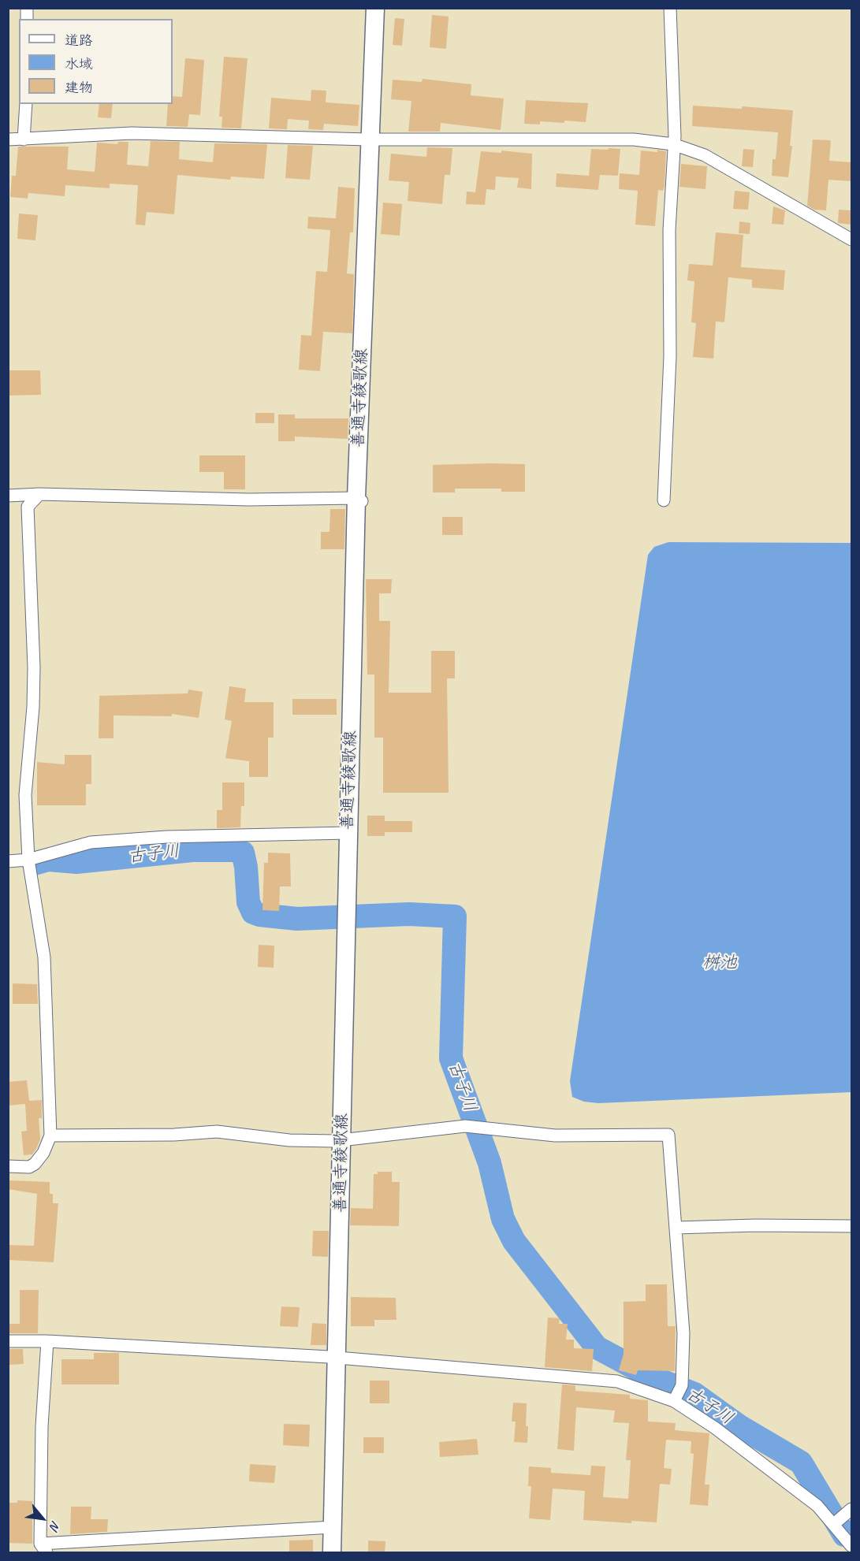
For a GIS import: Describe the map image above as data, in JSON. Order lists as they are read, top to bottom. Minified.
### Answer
{"streets":{"main road":["善通寺綾歌線"]},"water":["古子川","桝池"],"legend":["道路","水域","建物"],"north":"bottom right"}
